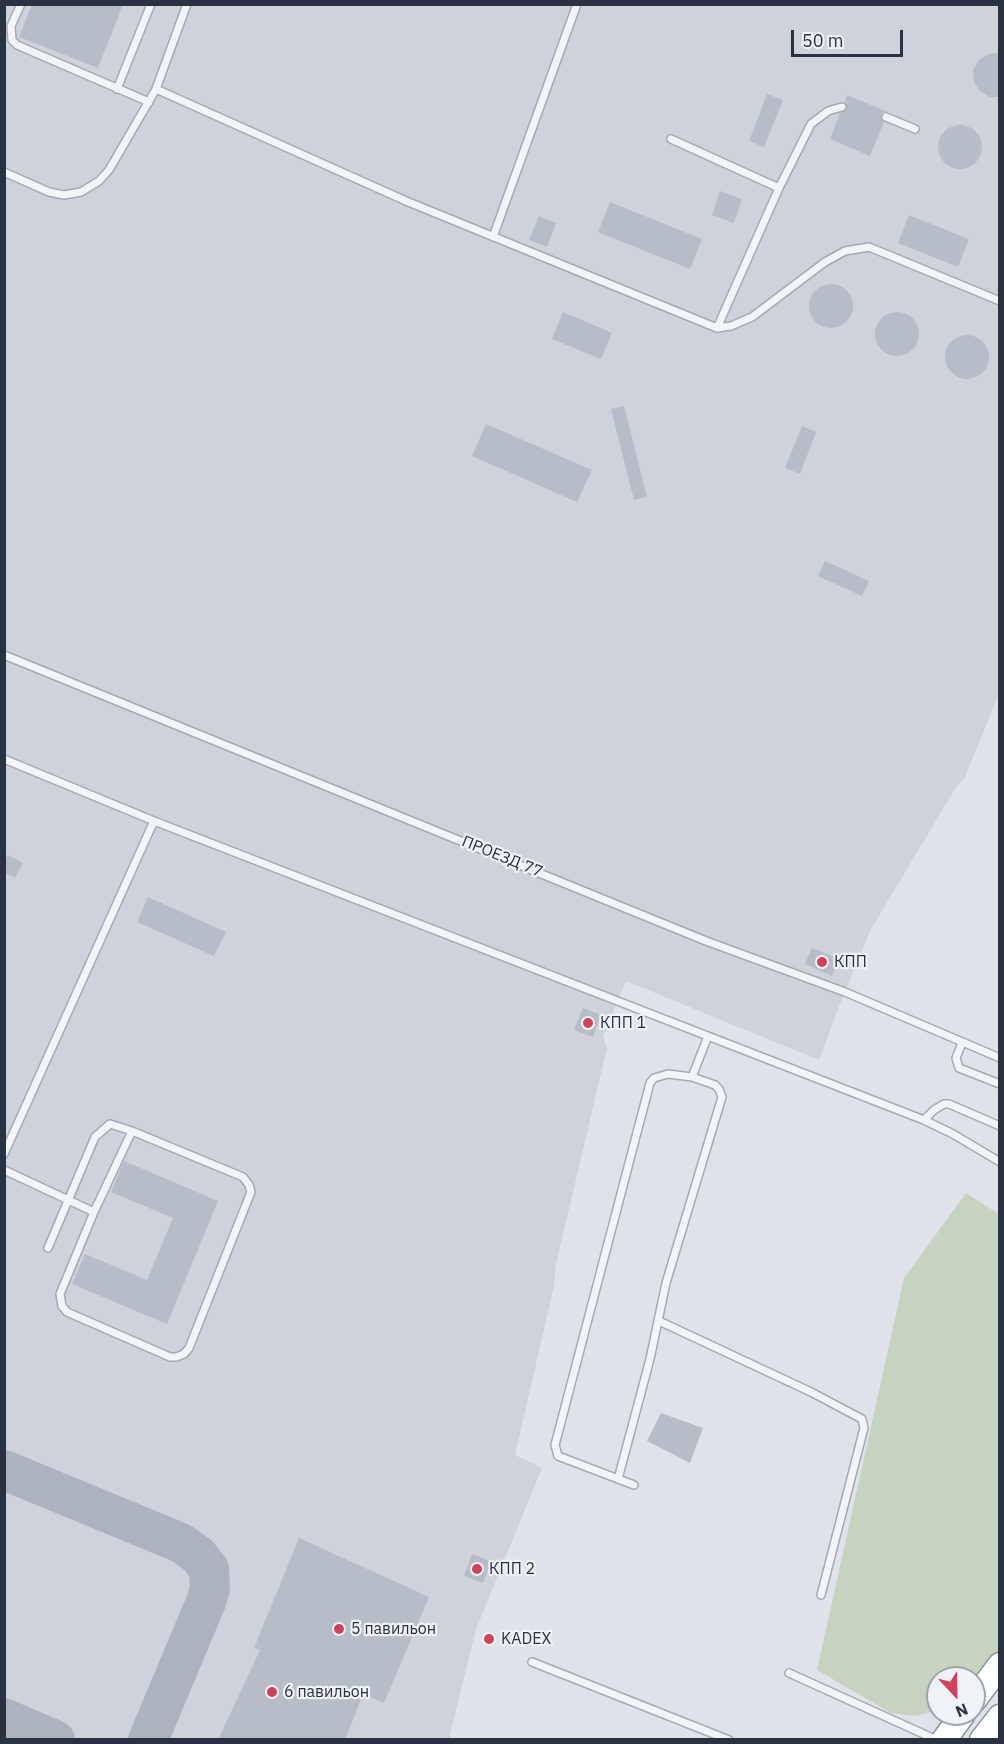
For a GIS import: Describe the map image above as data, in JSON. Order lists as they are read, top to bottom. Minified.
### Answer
{"streets":{"lane":["ПРОЕЗД 77"]},"places":["КПП","КПП 1","КПП 2","5 павильон","KADEX","6 павильон"],"scale_bar":"50 m","north":"bottom"}
